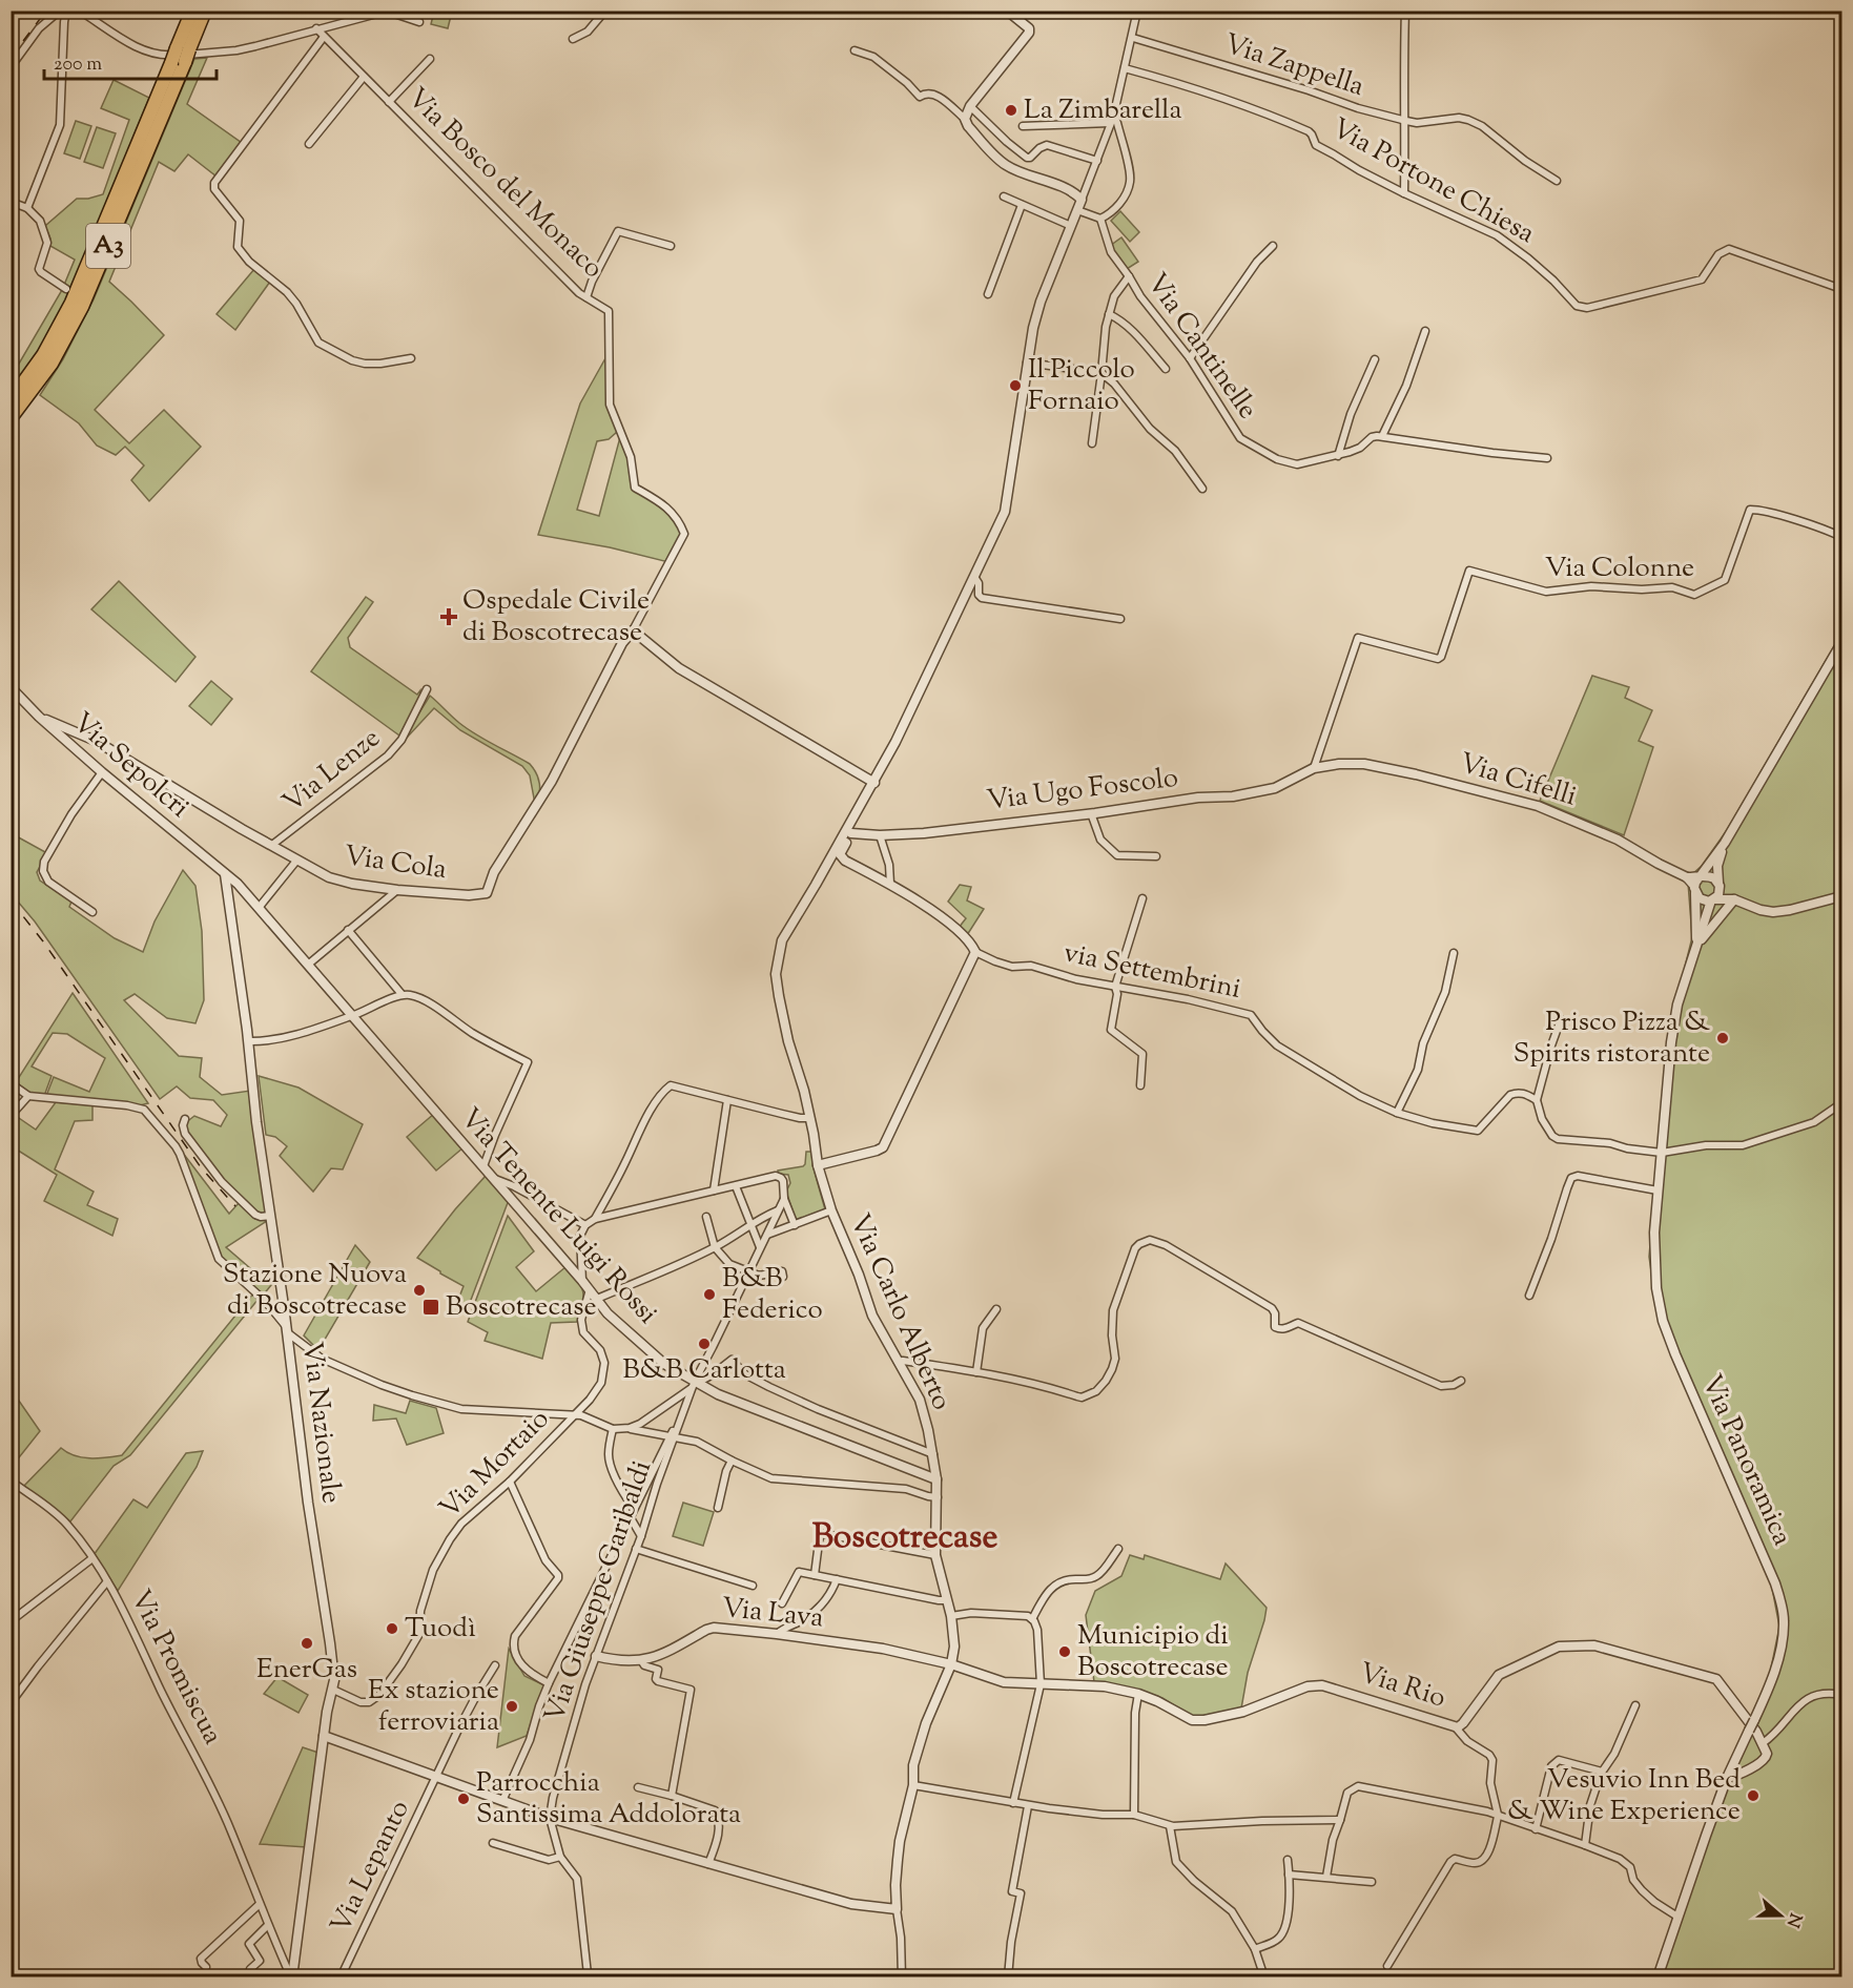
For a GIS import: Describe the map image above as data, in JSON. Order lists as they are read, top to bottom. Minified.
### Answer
{"streets":{"highway":["A3"],"street":["Via Zappella","Via Portone Chiesa","Via Bosco del Monaco","Via Cantinelle","Via Colonne","Via Sepolcri","Via Lenze","Via Cifelli","Via Ugo Foscolo","Via Cola","via Settembrini","Via Tenente Luigi Rossi","Via Carlo Alberto","Via Nazionale","Via Panoramica","Via Mortaio","Via Giuseppe Garibaldi","Via Lava","Via Promiscua","Via Rio","Via Lepanto"]},"crossings":[["Via Bosco del Monaco","Via Cola"],["Via Colonne","Via Cifelli"],["Via Colonne","Via Ugo Foscolo"],["Via Sepolcri","Via Cola"],["Via Sepolcri","Via Tenente Luigi Rossi"],["Via Sepolcri","Via Nazionale"],["Via Lenze","Via Cola"],["Via Cifelli","Via Ugo Foscolo"],["Via Cifelli","Via Panoramica"],["Via Tenente Luigi Rossi","Via Carlo Alberto"],["Via Tenente Luigi Rossi","Via Nazionale"],["Via Tenente Luigi Rossi","Via Mortaio"],["Via Carlo Alberto","Via Lava"],["Via Carlo Alberto","Via Rio"],["Via Nazionale","Via Mortaio"],["Via Nazionale","Via Promiscua"],["Via Giuseppe Garibaldi","Via Lava"],["Via Lava","Via Rio"]],"districts":["Boscotrecase"],"places":{"other":["La Zimbarella","Il Piccolo Fornaio","Prisco Pizza & Spirits ristorante","Stazione Nuova di Boscotrecase","B&B Federico","B&B Carlotta","Tuodì","EnerGas","Municipio di Boscotrecase","Ex stazione ferroviaria","Vesuvio Inn Bed & Wine Experience","Parrocchia Santissima Addolorata"],"health":["Ospedale Civile di Boscotrecase"],"transit":["Boscotrecase"]},"scale_bar":"200 m","north":"right"}
